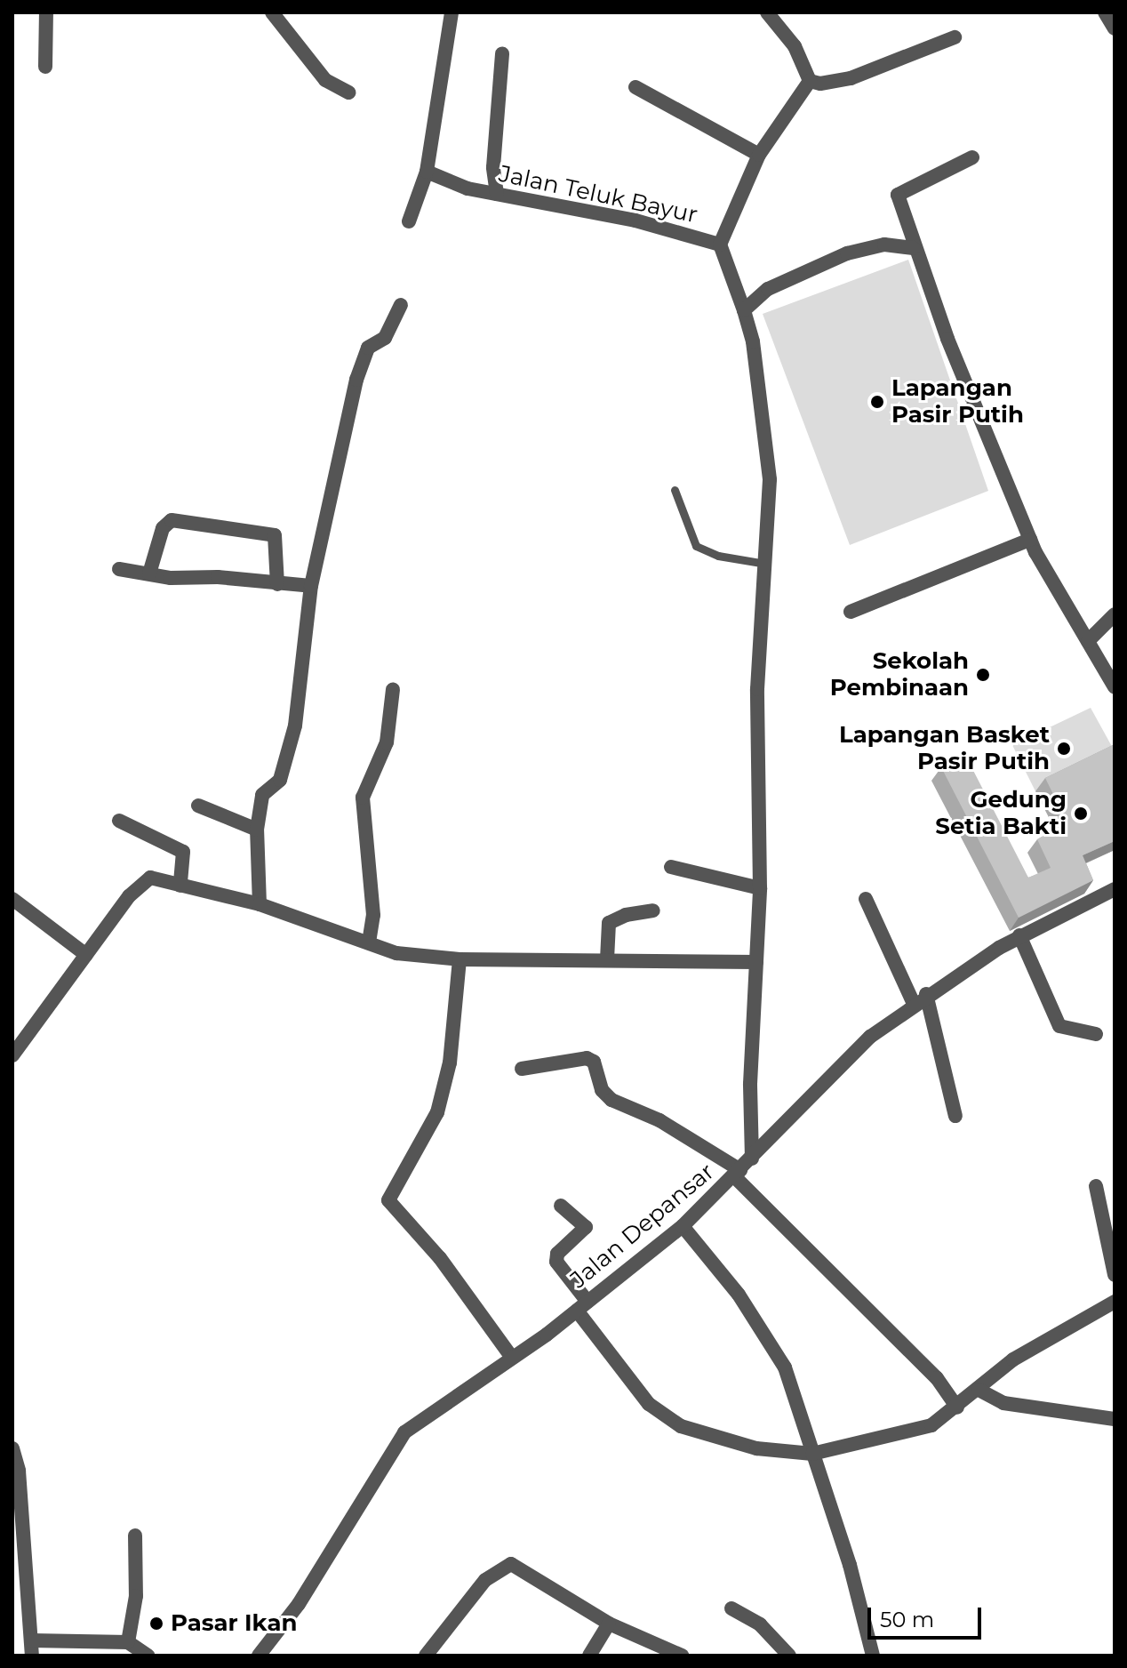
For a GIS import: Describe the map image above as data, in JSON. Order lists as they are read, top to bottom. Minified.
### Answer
{"streets":{"street":["Jalan Teluk Bayur","Jalan Depansar"]},"places":["Lapangan Pasir Putih","Sekolah Pembinaan","Lapangan Basket Pasir Putih","Gedung Setia Bakti","Pasar Ikan"],"scale_bar":"50 m"}
